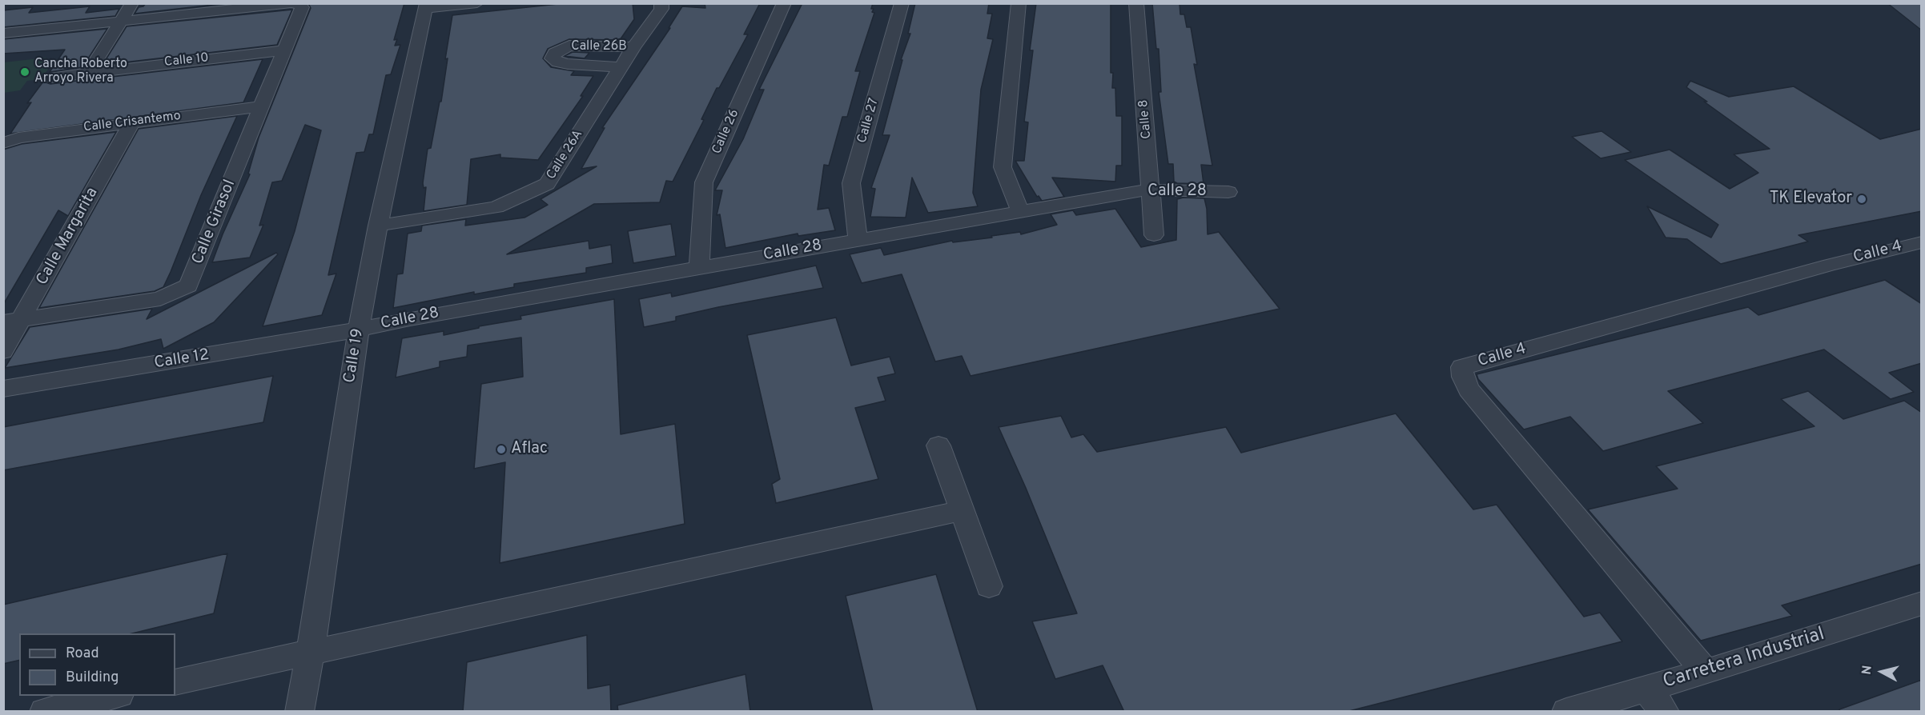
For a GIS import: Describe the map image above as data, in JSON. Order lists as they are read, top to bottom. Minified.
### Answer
{"streets":{"street":["Calle 26B","Calle 10","Calle 8","Calle 27","Calle Crisantemo","Calle 26","Calle 26A","Calle 28","Calle Girasol","Calle Margarita","Calle 4","Calle 19","Calle 12","Carretera Industrial"]},"crossings":[["Calle 26B","Calle 26A"],["Calle 10","Calle Girasol"],["Calle 8","Calle 28"],["Calle 27","Calle 28"],["Calle Crisantemo","Calle Girasol"],["Calle Crisantemo","Calle Margarita"],["Calle 26","Calle 28"],["Calle 26A","Calle 19"],["Calle 28","Calle 19"],["Calle 28","Calle 12"],["Calle Girasol","Calle Margarita"],["Calle 4","Carretera Industrial"],["Calle 19","Calle 12"]],"places":["Cancha Roberto Arroyo Rivera","TK Elevator","Aflac"],"legend":["Road","Building"],"north":"left"}
